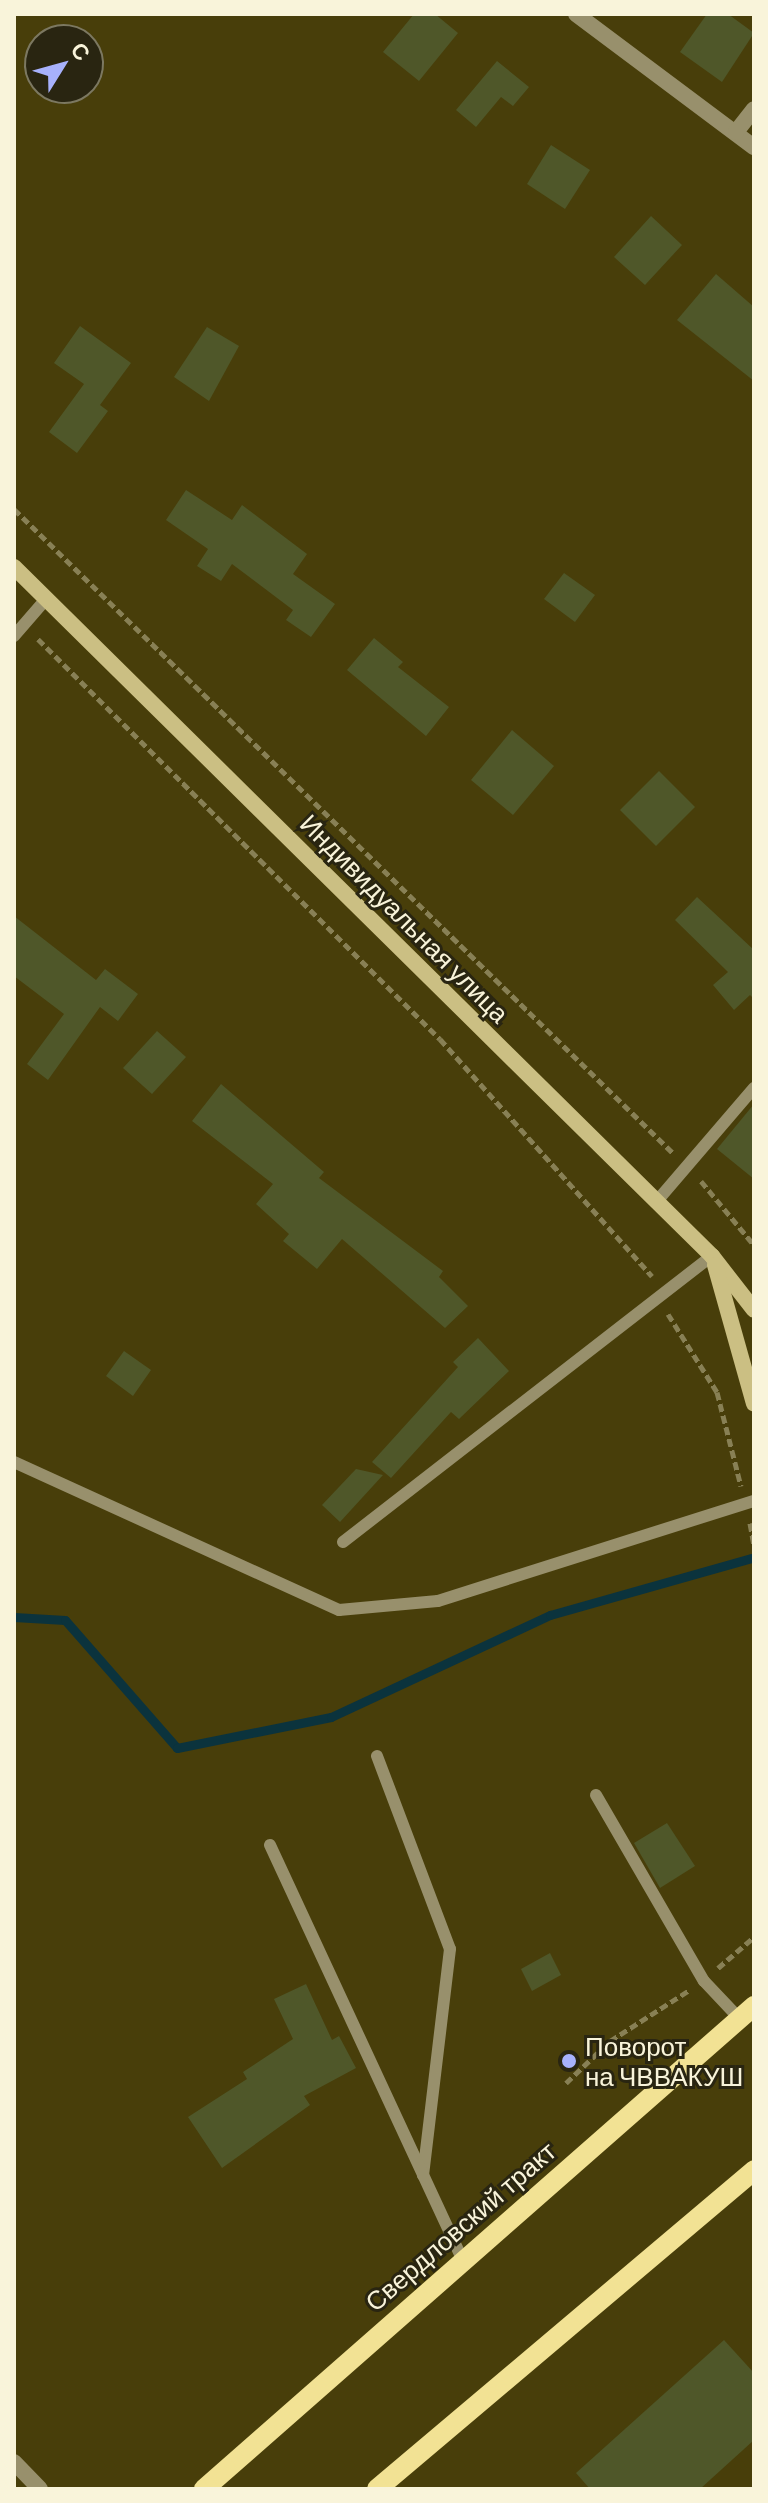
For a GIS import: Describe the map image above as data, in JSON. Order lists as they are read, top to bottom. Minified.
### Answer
{"streets":{"main road":["Индивидуальная улица","Свердловский тракт"]},"places":["Поворот на ЧВВАКУШ"],"north":"top right"}
